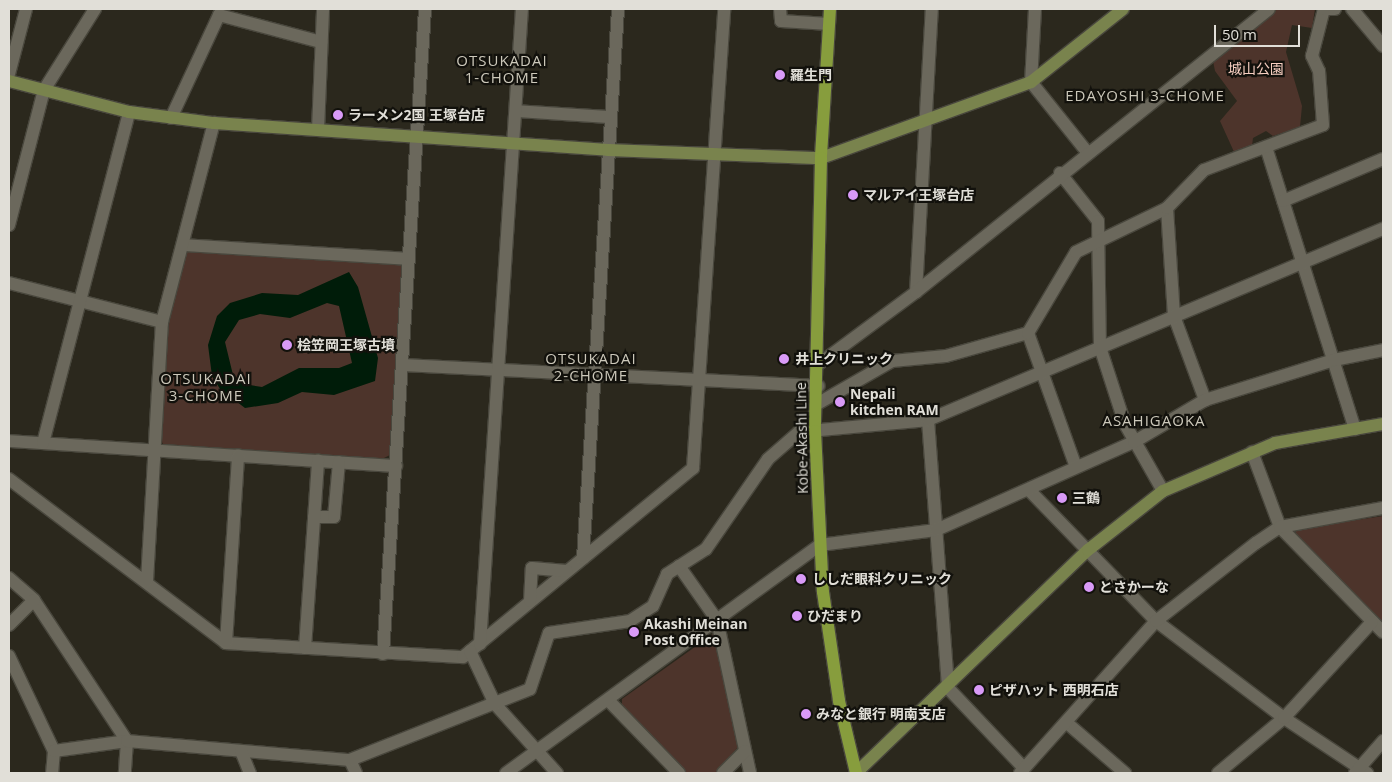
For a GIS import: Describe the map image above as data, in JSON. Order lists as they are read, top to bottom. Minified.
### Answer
{"streets":{"main road":["Kobe-Akashi Line"]},"districts":["OTSUKADAI 1-CHOME","EDAYOSHI 3-CHOME","OTSUKADAI 2-CHOME","OTSUKADAI 3-CHOME","ASAHIGAOKA"],"parks":["城山公園"],"places":["羅生門","ラーメン2国 王塚台店","マルアイ王塚台店","桧笠岡王塚古墳","井上クリニック","Nepali kitchen RAM","三鶴","ししだ眼科クリニック","とさかーな","ひだまり","Akashi Meinan Post Office","ピザハット 西明石店","みなと銀行 明南支店"],"scale_bar":"50 m"}
